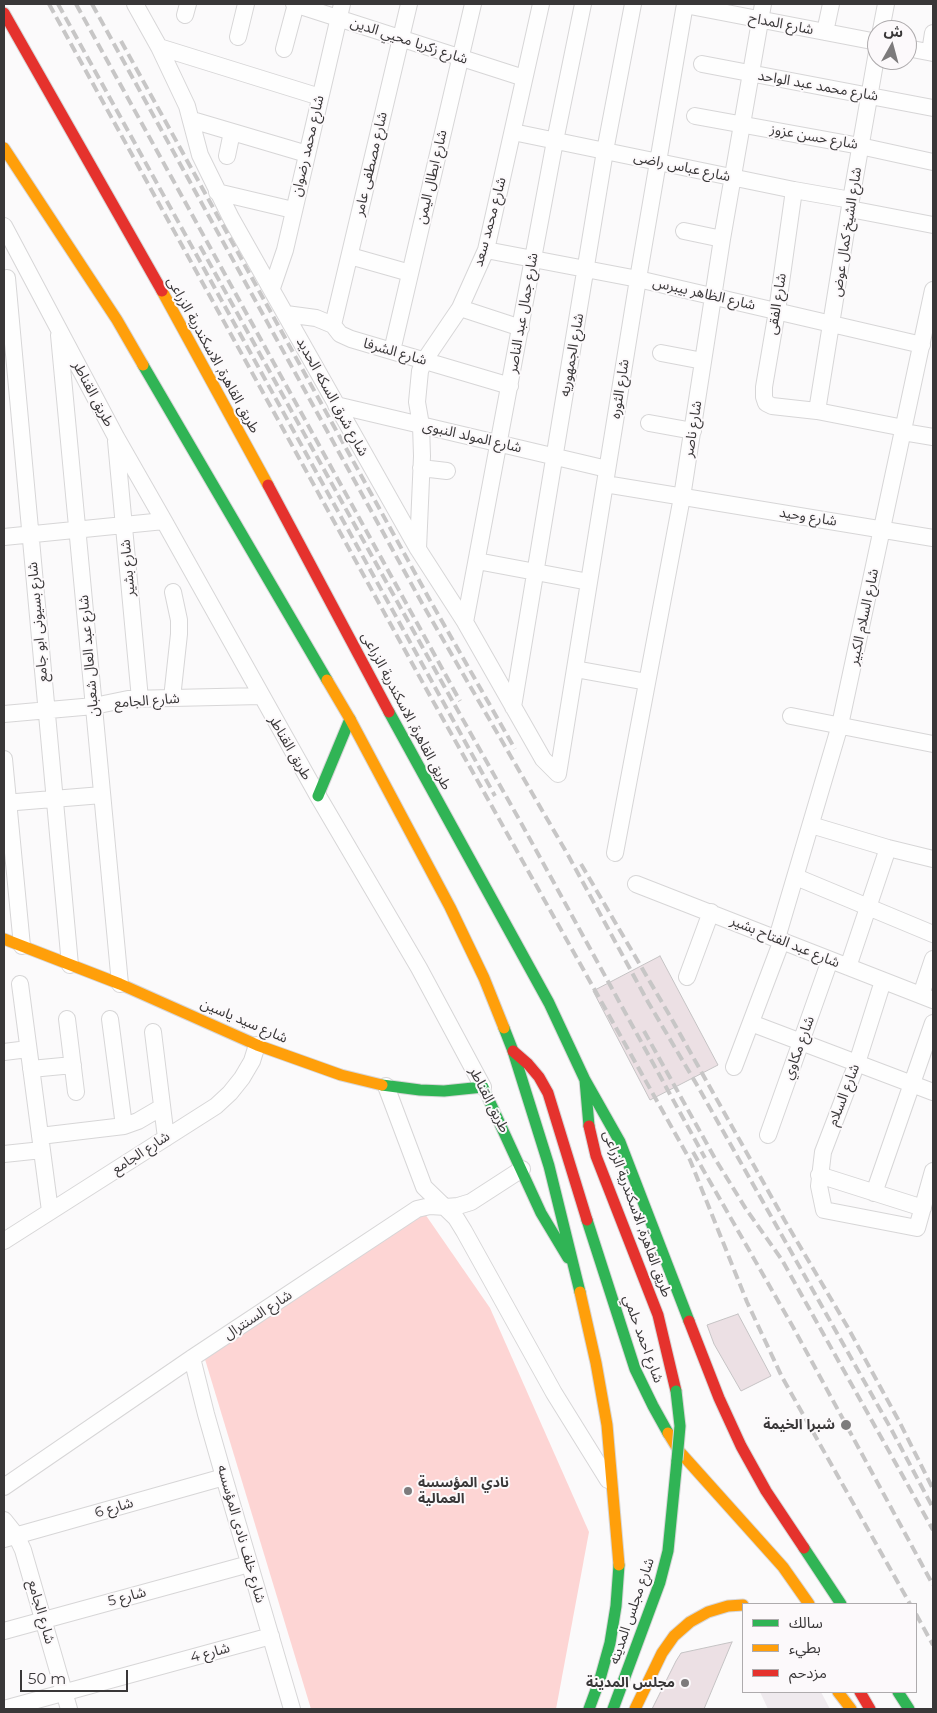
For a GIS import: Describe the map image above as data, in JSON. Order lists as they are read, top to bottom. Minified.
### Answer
{"streets":{"main road":["طريق القاهرة, الاسكندرية الزراعى","طريق القناطر","شارع سيد ياسين","شارع احمد حلمي","شارع مجلس المدينه"],"street":["شارع المداح","شارع زكريا محيي الدين","شارع محمد عبد الواحد","شارع حسن عزوز","شارع محمد رضوان","شارع مصطفى عامر","شارع عباس راضى","شارع ابطال اليمن","شارع محمد سعد","شارع الشيخ كمال عوض","شارع الظاهر بيبرس","شارع الفقى","شارع جمال عبد الناصر","شارع الشرفا","شارع الجمهوريه","شارع الثوره","شارع شرق السكه الحديد","شارع ناصر","شارع المولد النبوى","شارع وحيد","شارع بشير","شارع السلام الكبير","شارع بسيونى ابو جامع","شارع عبد العال شعبان","شارع الجامع","شارع عبد الفتاح بشير","شارع مكاوي","شارع السلام","شارع السنترال","شارع 6","شارع خلف نادى المؤسسه","شارع 5","شارع 4"]},"crossings":[["شارع المداح","شارع الثوره"],["شارع المداح","شارع ناصر"],["شارع زكريا محيي الدين","شارع محمد رضوان"],["شارع زكريا محيي الدين","شارع مصطفى عامر"],["شارع زكريا محيي الدين","شارع ابطال اليمن"],["شارع زكريا محيي الدين","شارع محمد سعد"],["شارع محمد عبد الواحد","شارع الشيخ كمال عوض"],["شارع محمد عبد الواحد","شارع ناصر"],["شارع حسن عزوز","شارع الشيخ كمال عوض"],["شارع حسن عزوز","شارع ناصر"],["شارع محمد رضوان","شارع شرق السكه الحديد"],["شارع مصطفى عامر","شارع الشرفا"],["شارع عباس راضى","شارع محمد سعد"],["شارع عباس راضى","شارع الشيخ كمال عوض"],["شارع عباس راضى","شارع الفقى"],["شارع عباس راضى","شارع جمال عبد الناصر"],["شارع عباس راضى","شارع الجمهوريه"],["شارع عباس راضى","شارع الثوره"],["شارع عباس راضى","شارع ناصر"],["شارع ابطال اليمن","شارع الشرفا"],["شارع محمد سعد","شارع الظاهر بيبرس"],["شارع محمد سعد","شارع الشرفا"],["شارع محمد سعد","شارع شرق السكه الحديد"],["شارع محمد سعد","شارع المولد النبوى"],["شارع الشيخ كمال عوض","شارع الظاهر بيبرس"],["شارع الشيخ كمال عوض","شارع الفقى"],["شارع الظاهر بيبرس","شارع الفقى"],["شارع الظاهر بيبرس","شارع جمال عبد الناصر"],["شارع الظاهر بيبرس","شارع الجمهوريه"],["شارع الظاهر بيبرس","شارع الثوره"],["شارع الظاهر بيبرس","شارع ناصر"],["شارع الظاهر بيبرس","شارع السلام الكبير"],["شارع جمال عبد الناصر","شارع الشرفا"],["شارع جمال عبد الناصر","شارع شرق السكه الحديد"],["شارع جمال عبد الناصر","شارع المولد النبوى"],["شارع الشرفا","شارع شرق السكه الحديد"],["طريق القاهرة, الاسكندرية الزراعى","شارع مجلس المدينه"],["شارع الجمهوريه","شارع شرق السكه الحديد"],["شارع الجمهوريه","شارع المولد النبوى"],["شارع الثوره","شارع شرق السكه الحديد"],["شارع الثوره","شارع المولد النبوى"],["طريق القناطر","شارع بشير"],["طريق القناطر","شارع عبد العال شعبان"],["طريق القناطر","شارع الجامع"],["طريق القناطر","شارع سيد ياسين"],["طريق القناطر","شارع السنترال"],["شارع شرق السكه الحديد","شارع المولد النبوى"],["شارع ناصر","شارع المولد النبوى"],["شارع ناصر","شارع وحيد"],["شارع المولد النبوى","شارع وحيد"],["شارع وحيد","شارع السلام الكبير"],["شارع بشير","شارع الجامع"],["شارع السلام الكبير","شارع عبد الفتاح بشير"],["شارع بسيونى ابو جامع","شارع الجامع"],["شارع بسيونى ابو جامع","شارع سيد ياسين"],["شارع عبد العال شعبان","شارع الجامع"],["شارع عبد العال شعبان","شارع سيد ياسين"],["شارع الجامع","شارع سيد ياسين"],["شارع الجامع","شارع 6"],["شارع الجامع","شارع 5"],["شارع الجامع","شارع 4"],["شارع عبد الفتاح بشير","شارع مكاوي"],["شارع عبد الفتاح بشير","شارع السلام"],["شارع السنترال","شارع خلف نادى المؤسسه"],["شارع 6","شارع خلف نادى المؤسسه"],["شارع خلف نادى المؤسسه","شارع 5"],["شارع خلف نادى المؤسسه","شارع 4"]],"places":["شبرا الخيمة","نادي المؤسسة العمالية","مجلس المدينة"],"legend":["سالك","بطيء","مزدحم"],"scale_bar":"50 m","north":"top"}
